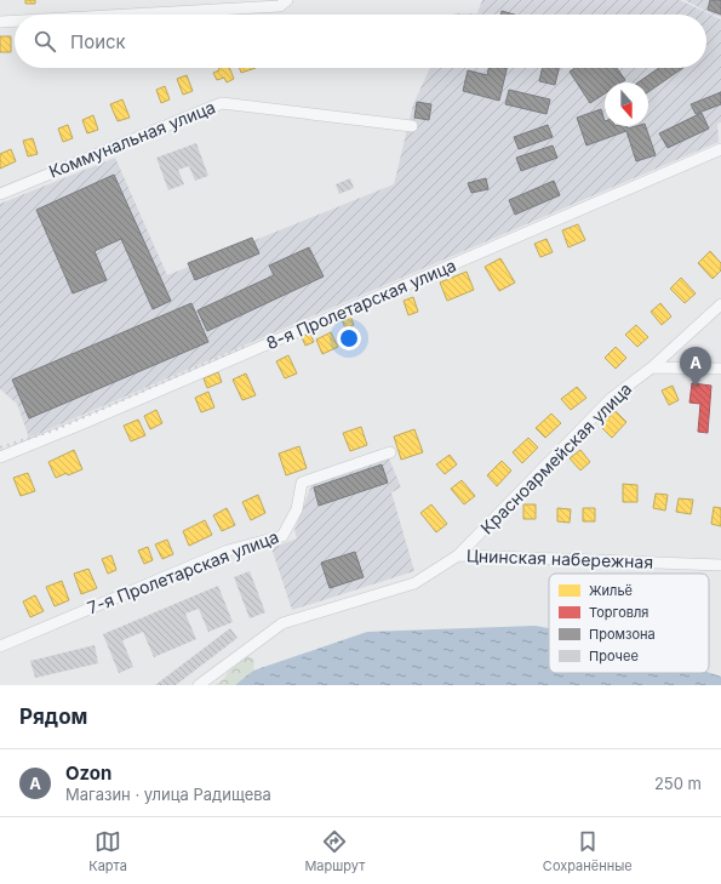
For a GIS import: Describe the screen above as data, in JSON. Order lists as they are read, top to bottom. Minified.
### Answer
{"streets":{"street":["Коммунальная улица","8-я Пролетарская улица","Красноармейская улица","Цнинская набережная","7-я Пролетарская улица"]},"crossings":[["Красноармейская улица","Цнинская набережная"]],"legend":["Жильё","Торговля","Промзона","Прочее"],"north":"bottom","page":{"search":"Поиск","pins":"A","heading":"Рядом","list":[{"mark":"A","name":"Ozon","note":"Магазин · улица Радищева","value":"250 m"}],"nav":["Карта","Маршрут","Сохранённые"]}}
